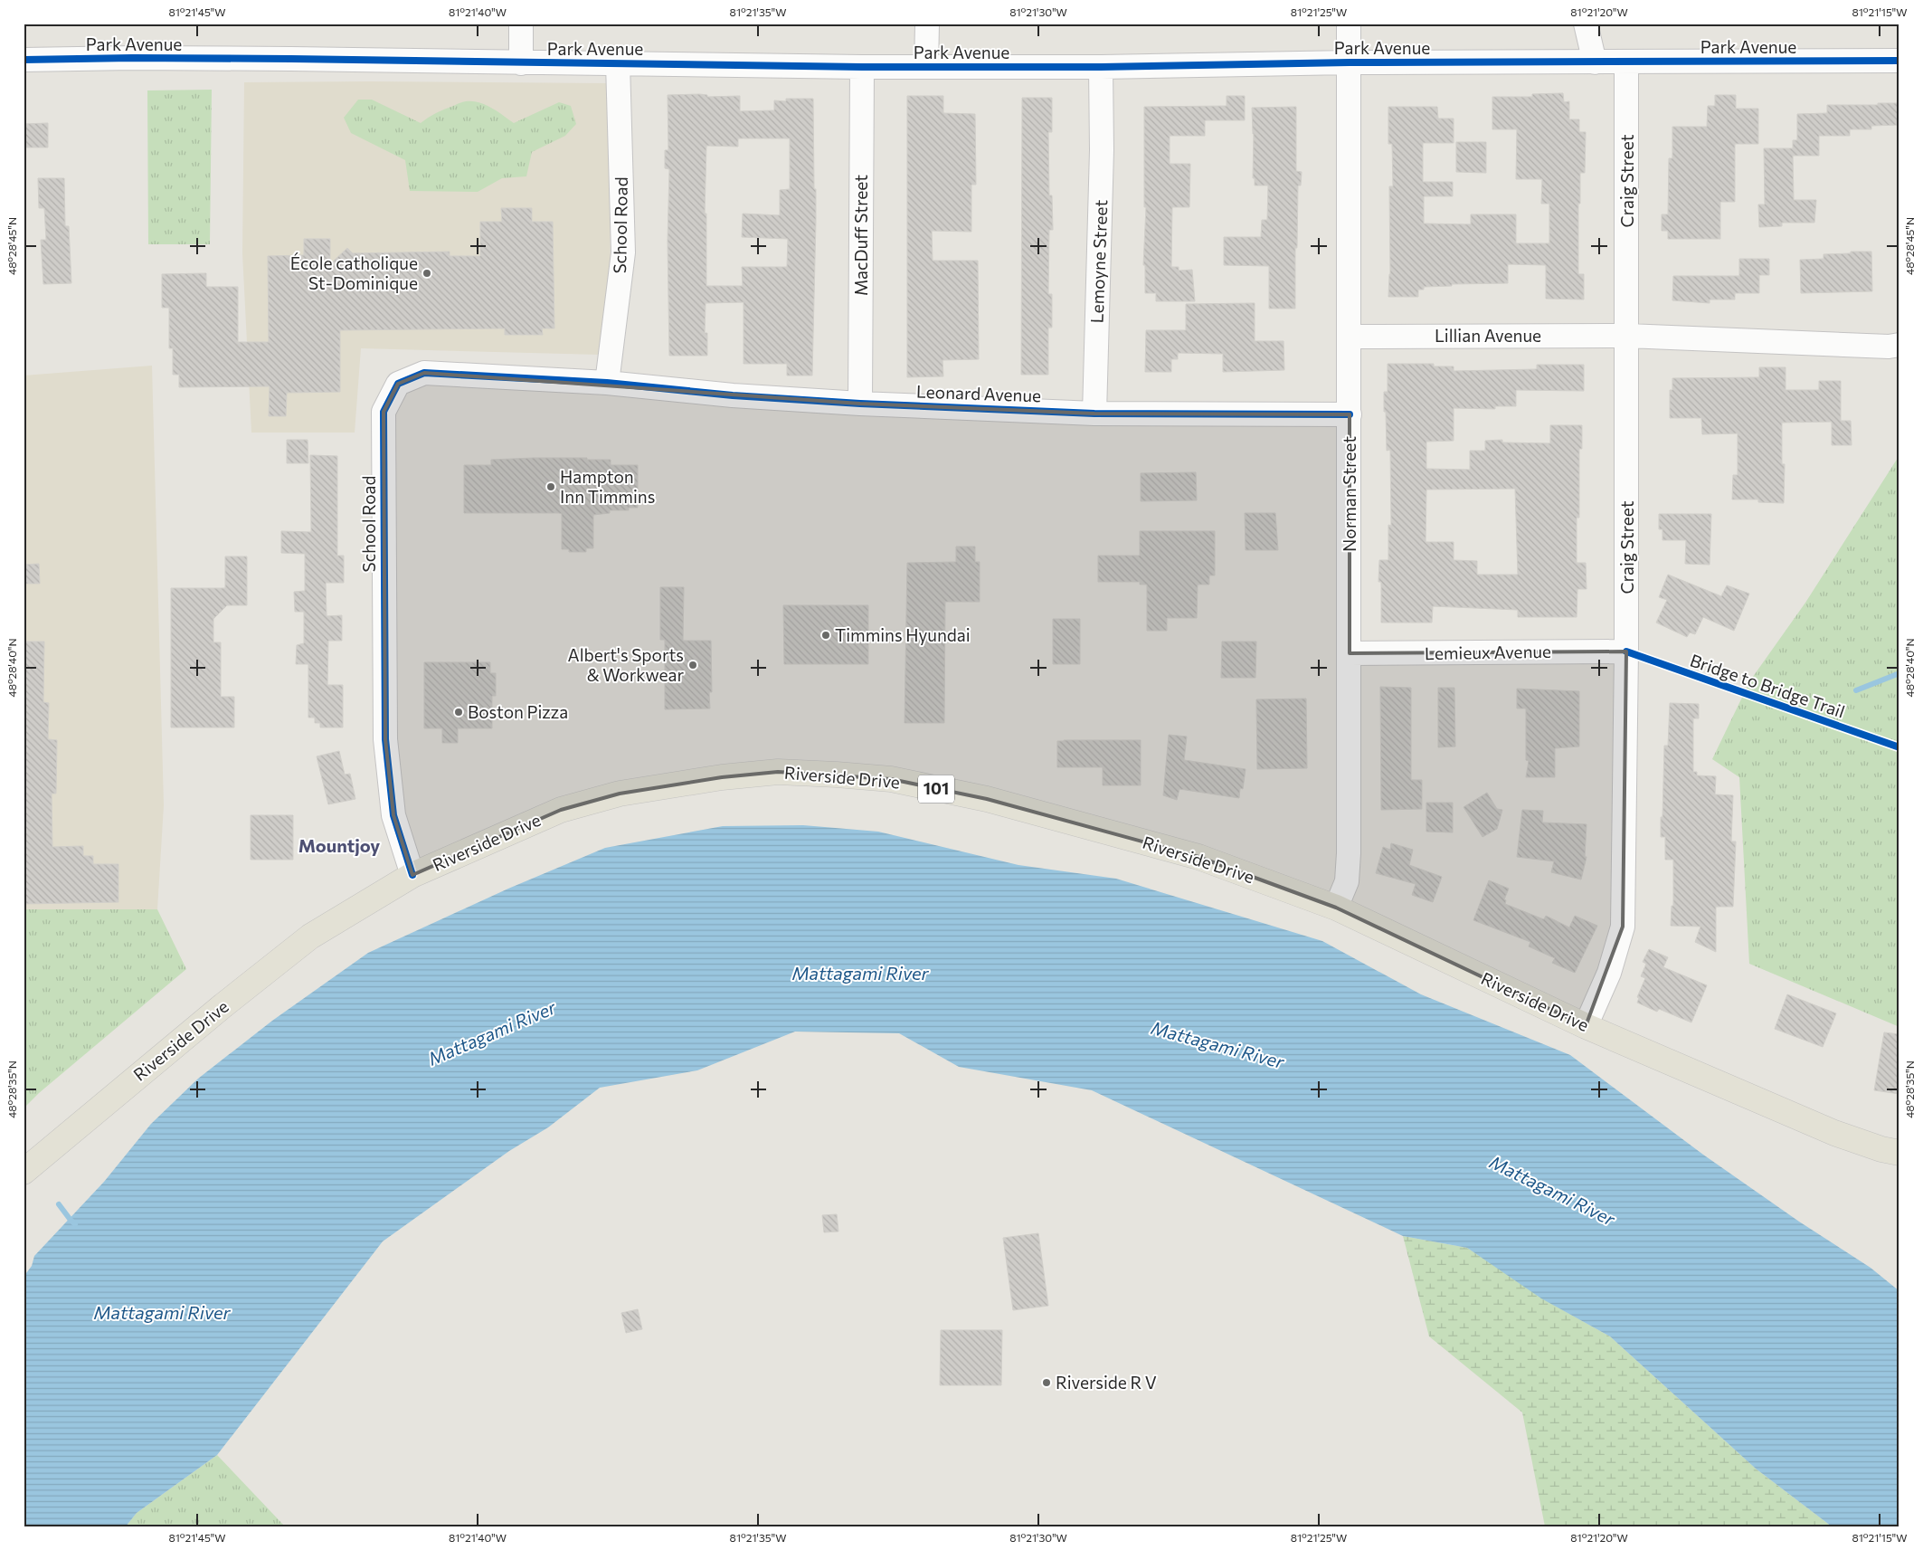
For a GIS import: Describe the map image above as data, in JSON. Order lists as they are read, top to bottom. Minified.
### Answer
{"streets":{"main road":["Riverside Drive","101"],"street":["Park Avenue","Craig Street","School Road","MacDuff Street","Lemoyne Street","Lillian Avenue","Leonard Avenue","Norman Street","Lemieux Avenue"],"cycle path":["Bridge to Bridge Trail"]},"crossings":[["Park Avenue","Craig Street"],["Park Avenue","School Road"],["Park Avenue","MacDuff Street"],["Park Avenue","Lemoyne Street"],["Park Avenue","Norman Street"],["Craig Street","Lillian Avenue"],["Craig Street","Lemieux Avenue"],["Craig Street","Riverside Drive"],["School Road","Leonard Avenue"],["School Road","Riverside Drive"],["MacDuff Street","Leonard Avenue"],["Lemoyne Street","Leonard Avenue"],["Lillian Avenue","Norman Street"],["Leonard Avenue","Norman Street"],["Norman Street","Lemieux Avenue"],["Norman Street","Riverside Drive"]],"districts":["Mountjoy"],"water":["Mattagami River"],"places":["École catholique St-Dominique","Hampton Inn Timmins","Timmins Hyundai","Albert's Sports & Workwear","Boston Pizza","Riverside R V"],"coordinates":["81°21'45\"W","81°21'40\"W","81°21'35\"W","81°21'30\"W","81°21'25\"W","81°21'20\"W","81°21'15\"W","48°28'45\"N","48°28'40\"N","48°28'35\"N"]}
